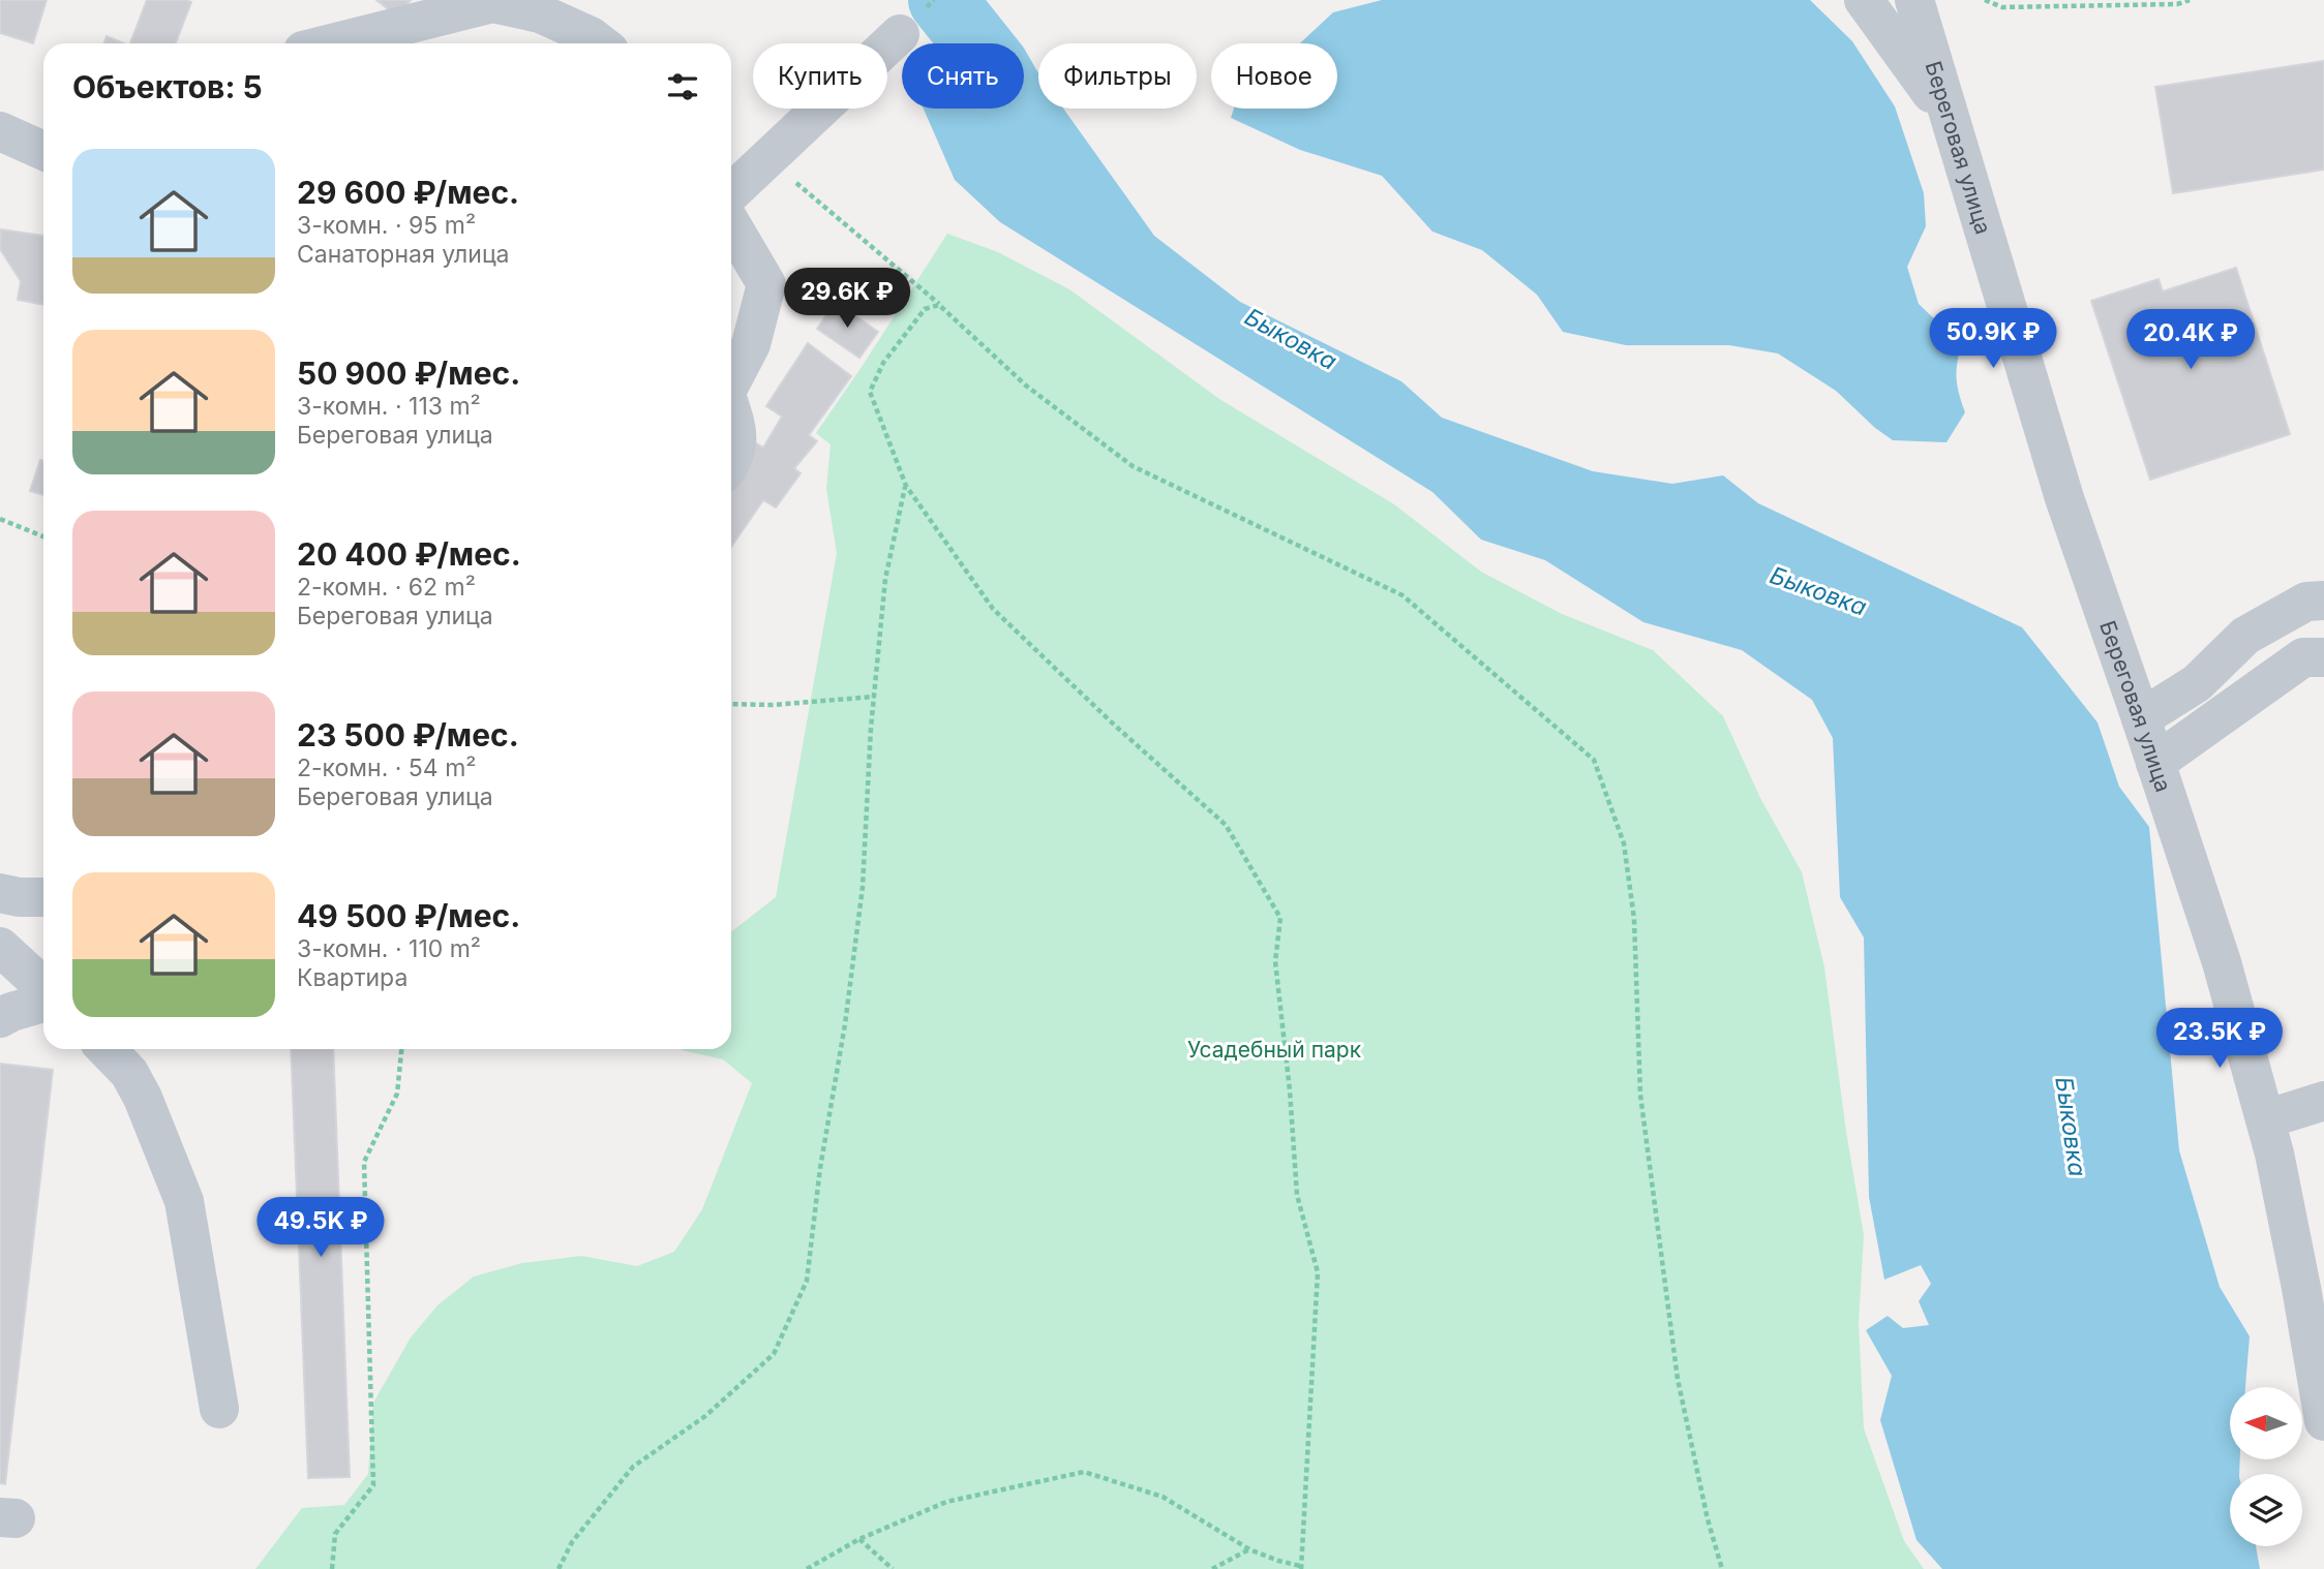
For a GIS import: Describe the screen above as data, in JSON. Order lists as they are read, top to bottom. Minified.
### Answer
{"streets":{"street":["Береговая улица"]},"water":["Быковка"],"parks":["Усадебный парк"],"north":"left","page":{"chip":["Купить","Снять","Фильтры","Новое"],"heading":"Объектов: 5","list":[{"name":"29 600 ₽/мес.","note":"3-комн. · 95 m² · Санаторная улица"},{"name":"50 900 ₽/мес.","note":"3-комн. · 113 m² · Береговая улица"},{"name":"20 400 ₽/мес.","note":"2-комн. · 62 m² · Береговая улица"},{"name":"23 500 ₽/мес.","note":"2-комн. · 54 m² · Береговая улица"},{"name":"49 500 ₽/мес.","note":"3-комн. · 110 m² · Квартира"}],"price":["29.6K ₽","50.9K ₽","20.4K ₽","23.5K ₽","49.5K ₽"]}}
